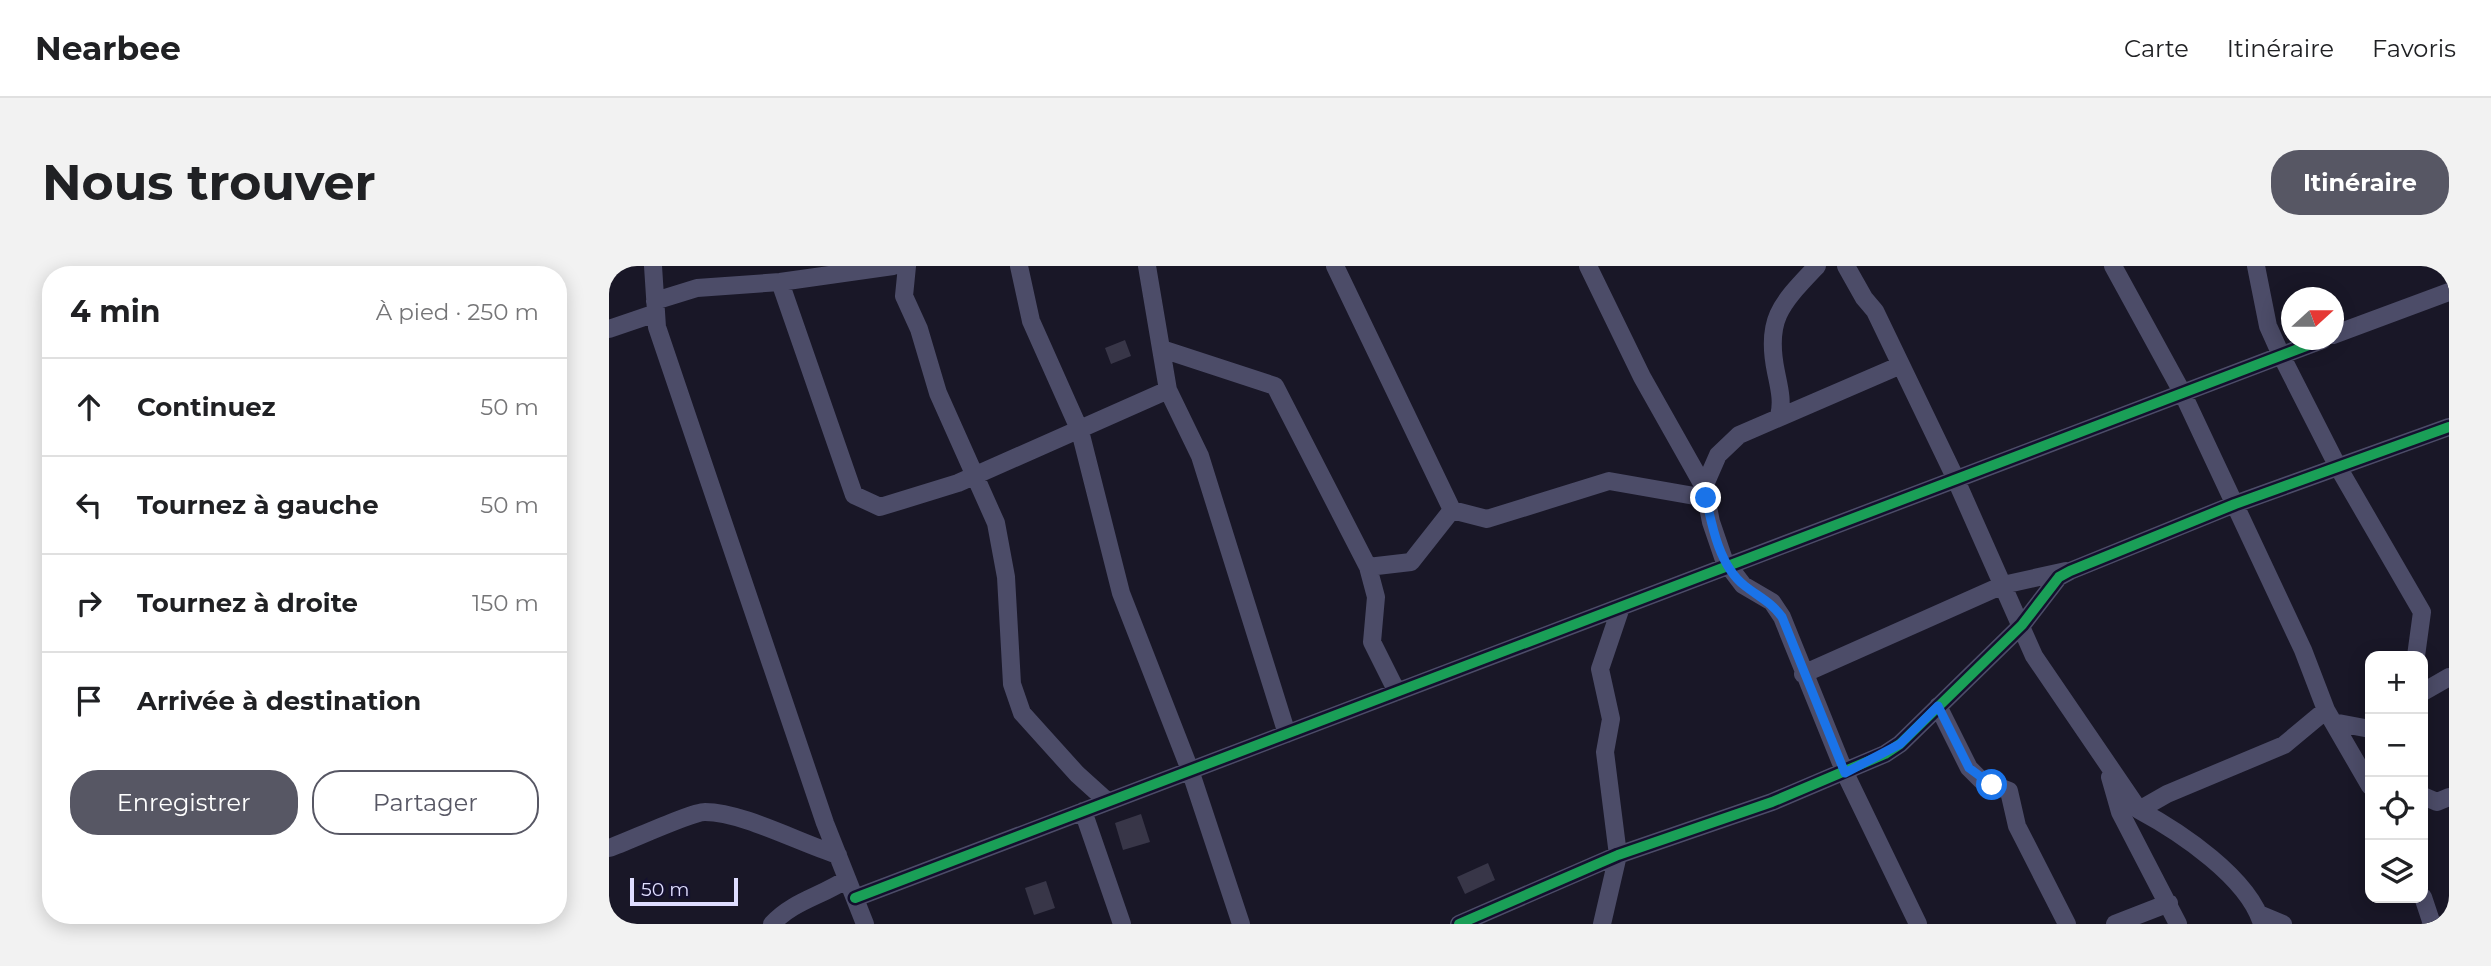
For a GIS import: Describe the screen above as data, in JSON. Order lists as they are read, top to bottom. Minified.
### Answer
{"scale_bar":"50 m","north":"right","page":{"header":"Nearbee","nav":["Carte","Itinéraire","Favoris"],"buttons":["Itinéraire",["Enregistrer","Partager"]],"title":"Nous trouver","heading":["4 min","À pied · 250 m"],"list":[["Continuez","50 m"],["Tournez à gauche","50 m"],["Tournez à droite","150 m"],"Arrivée à destination"],"map_buttons":["+","−"],"scale":"50 m"}}
